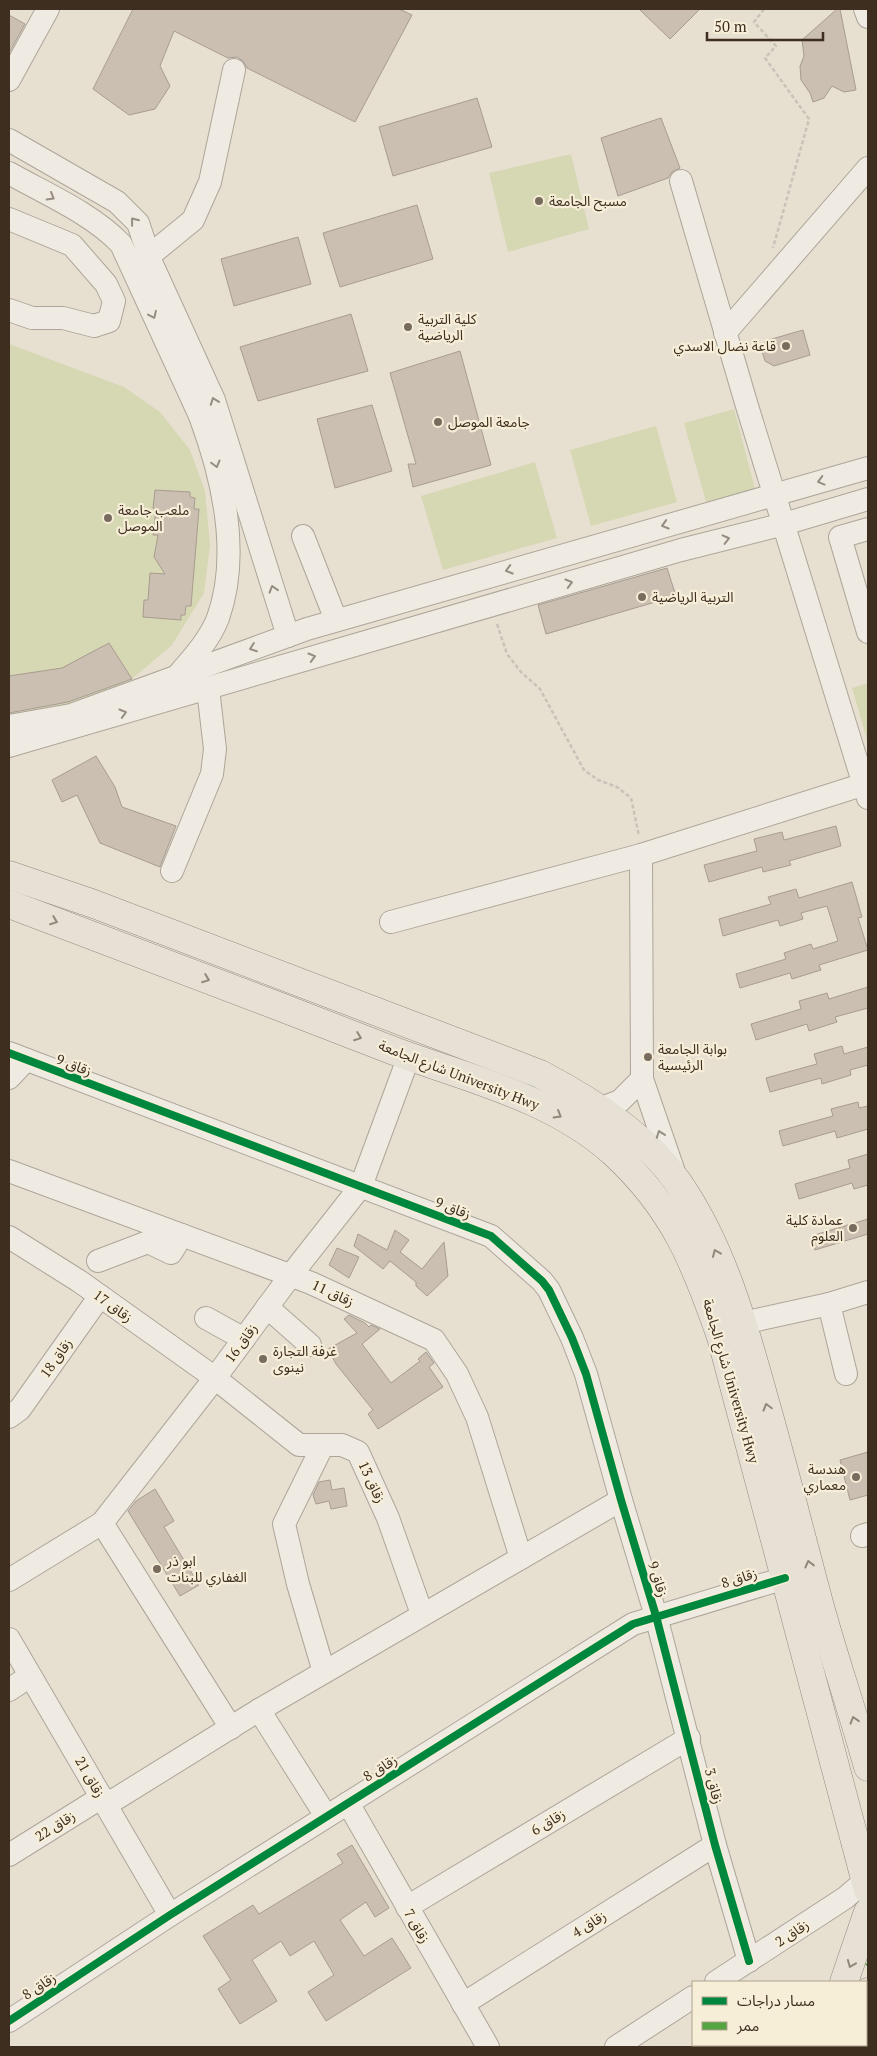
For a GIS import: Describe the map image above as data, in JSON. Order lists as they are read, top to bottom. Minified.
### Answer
{"streets":{"main road":["شارع الجامعة University Hwy"],"street":["زقاق 9","زقاق 11","زقاق 17","زقاق 16","زقاق 18","زقاق 13","زقاق 8","زقاق 21","زقاق 3","زقاق 6","زقاق 22","زقاق 4","زقاق 7","زقاق 2"]},"crossings":[["زقاق 9","زقاق 16"],["زقاق 9","زقاق 8"],["زقاق 9","زقاق 3"],["زقاق 9","زقاق 22"],["شارع الجامعة University Hwy","زقاق 16"],["شارع الجامعة University Hwy","زقاق 8"],["شارع الجامعة University Hwy","زقاق 2"],["زقاق 11","زقاق 16"],["زقاق 11","زقاق 22"],["زقاق 17","زقاق 16"],["زقاق 17","زقاق 18"],["زقاق 17","زقاق 13"],["زقاق 16","زقاق 13"],["زقاق 13","زقاق 22"],["زقاق 8","زقاق 21"],["زقاق 8","زقاق 3"],["زقاق 8","زقاق 7"],["زقاق 21","زقاق 22"],["زقاق 3","زقاق 6"],["زقاق 3","زقاق 4"],["زقاق 3","زقاق 2"],["زقاق 6","زقاق 7"],["زقاق 4","زقاق 7"]],"places":["مسبح الجامعة","كلية التربية الرياضية","قاعة نضال الاسدي","جامعة الموصل","ملعب جامعة الموصل","التربية الرياضية","بوابة الجامعة الرئيسية","عمادة كلية العلوم","غرفة التجارة نينوى","هندسة معماري","ابو ذر الغفاري للبنات"],"legend":["مسار دراجات","ممر"],"scale_bar":"50 m"}
